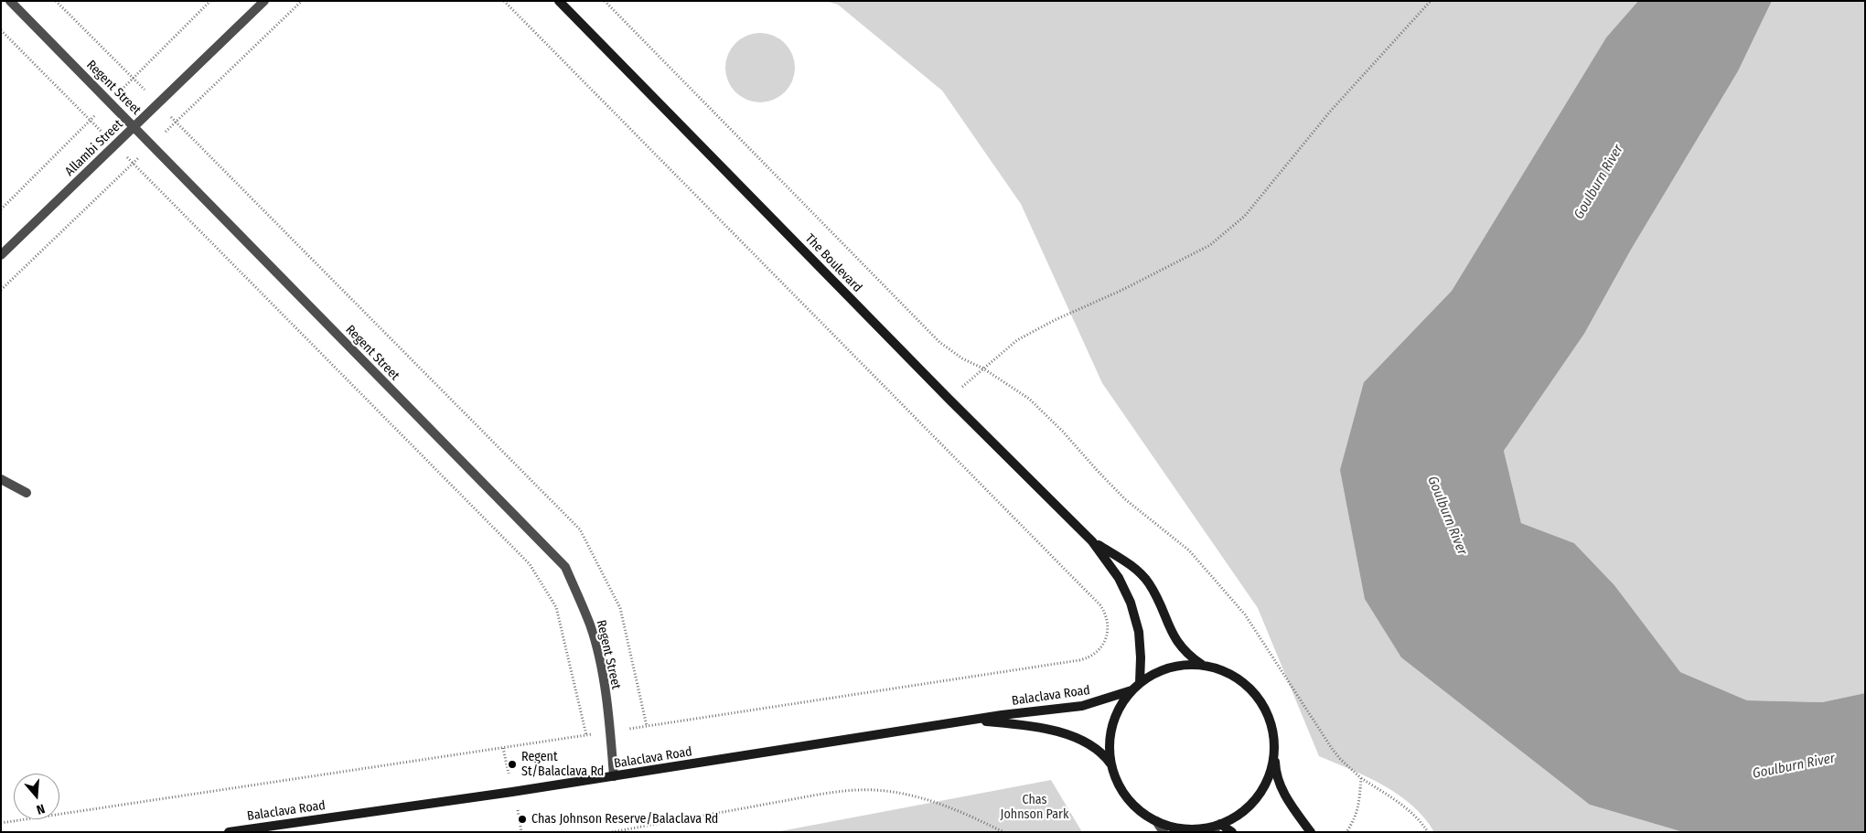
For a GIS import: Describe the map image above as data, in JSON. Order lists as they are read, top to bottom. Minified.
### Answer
{"streets":{"street":["Regent Street","Allambi Street","The Boulevard","Balaclava Road"]},"crossings":[["Regent Street","Allambi Street"],["Regent Street","Balaclava Road"]],"water":["Goulburn River"],"parks":["Chas Johnson Park"],"places":["Regent St/Balaclava Rd","Chas Johnson Reserve/Balaclava Rd"],"north":"bottom"}
